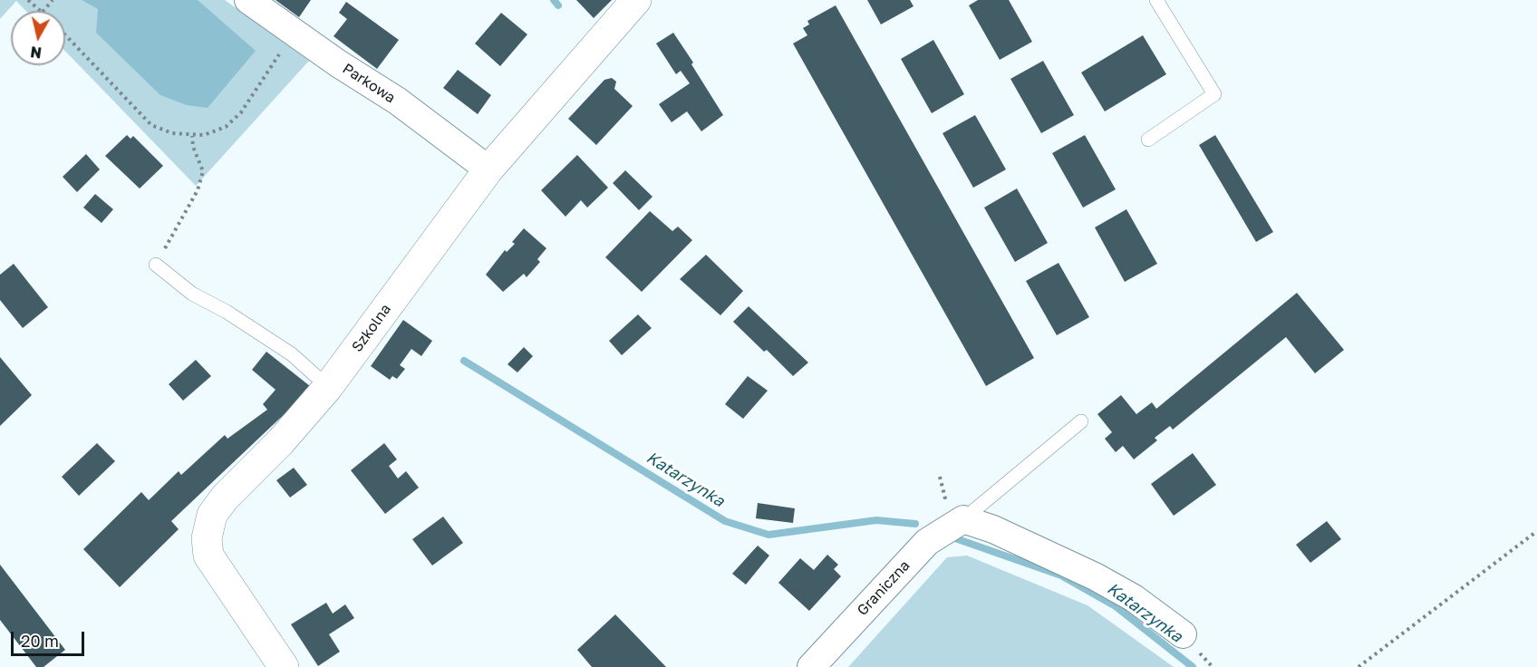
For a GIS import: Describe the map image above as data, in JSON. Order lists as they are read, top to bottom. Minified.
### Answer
{"streets":{"street":["Parkowa","Szkolna","Graniczna"]},"crossings":[["Parkowa","Szkolna"]],"water":["Katarzynka"],"scale_bar":"20 m","north":"bottom"}
